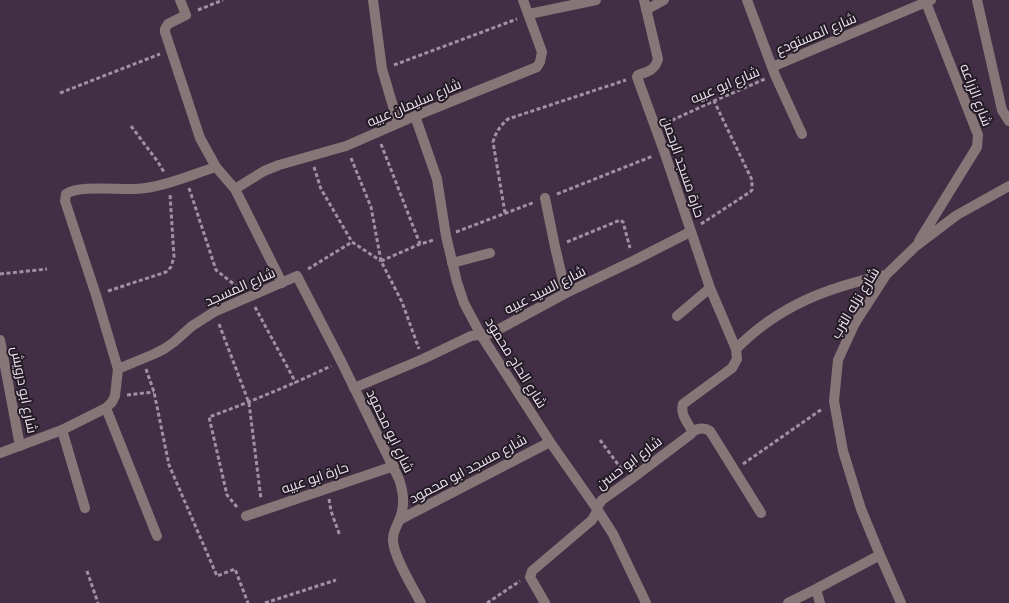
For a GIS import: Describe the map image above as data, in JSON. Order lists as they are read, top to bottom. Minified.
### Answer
{"streets":{"street":["شارع المستودع","شارع الزراعه","شارع سليمان عبيه","حارة مسجد الرحمن","شارع المسجد","شارع السيد عبيه","شارع نزله الترب","شارع الحاج محمود","شارع ابو درويش","شارع ابو محمود","شارع ابو حسن","شارع مسجد ابو محمود","حارة ابو عبيه"],"path":["شارع ابو عبيه"]},"crossings":[["شارع المستودع","شارع ابو عبيه"],["شارع المستودع","شارع الزراعه"],["شارع ابو عبيه","حارة مسجد الرحمن"],["شارع الزراعه","شارع نزله الترب"],["شارع سليمان عبيه","شارع الحاج محمود"],["حارة مسجد الرحمن","شارع السيد عبيه"],["شارع المسجد","شارع ابو محمود"],["شارع السيد عبيه","شارع الحاج محمود"],["شارع السيد عبيه","شارع ابو محمود"],["شارع الحاج محمود","شارع ابو حسن"],["شارع الحاج محمود","شارع مسجد ابو محمود"],["شارع ابو محمود","شارع مسجد ابو محمود"],["شارع ابو محمود","حارة ابو عبيه"]]}
